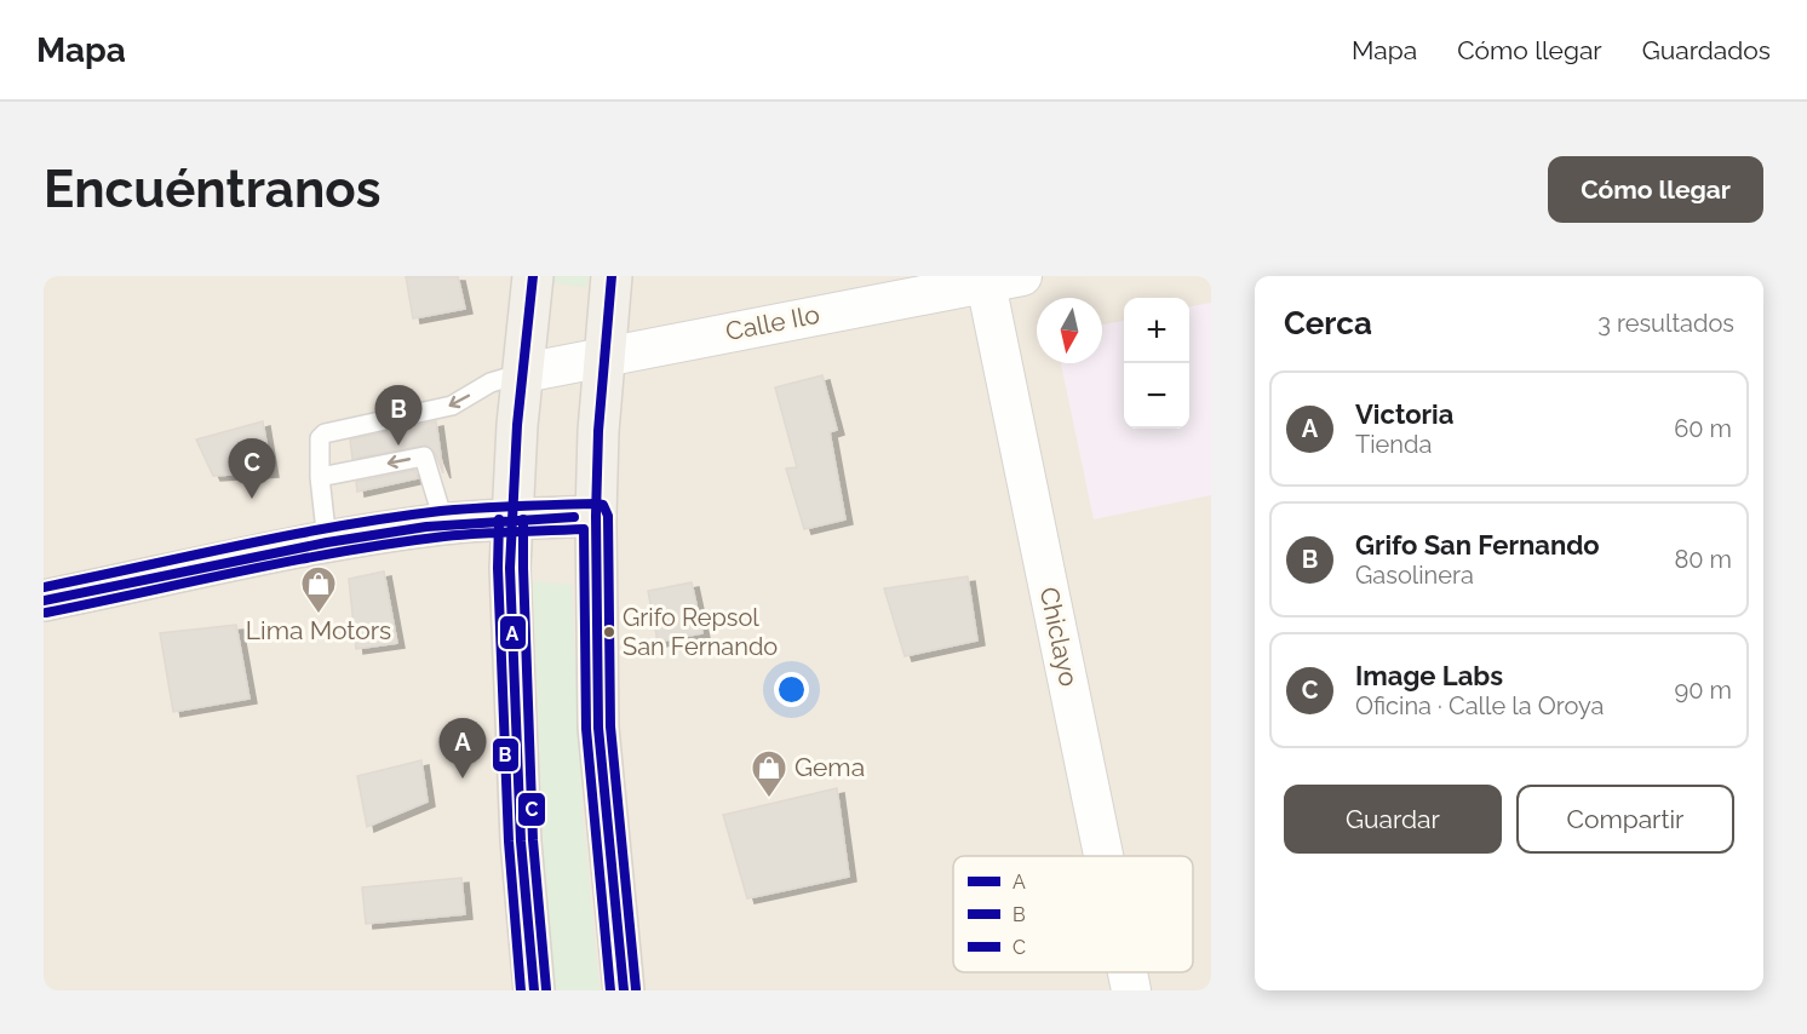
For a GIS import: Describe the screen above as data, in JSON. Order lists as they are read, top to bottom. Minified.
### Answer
{"streets":{"street":["Calle Ilo","Chiclayo"]},"crossings":[["Calle Ilo","Chiclayo"]],"places":{"shop":["Lima Motors","Gema"],"other":["Grifo Repsol San Fernando"]},"lines":["transit line A","transit line C","transit line B"],"legend":["A","B","C"],"north":"bottom","page":{"header":"Mapa","nav":["Mapa","Cómo llegar","Guardados"],"buttons":["Cómo llegar",["Guardar","Compartir"]],"title":"Encuéntranos","heading":["Cerca","3 resultados"],"map_buttons":["+","−"],"list":[{"mark":"A","name":"Victoria","note":"Tienda","value":"60 m"},{"mark":"B","name":"Grifo San Fernando","note":"Gasolinera","value":"80 m"},{"mark":"C","name":"Image Labs","note":"Oficina · Calle la Oroya","value":"90 m"}],"pins":["B","C","A"]}}
